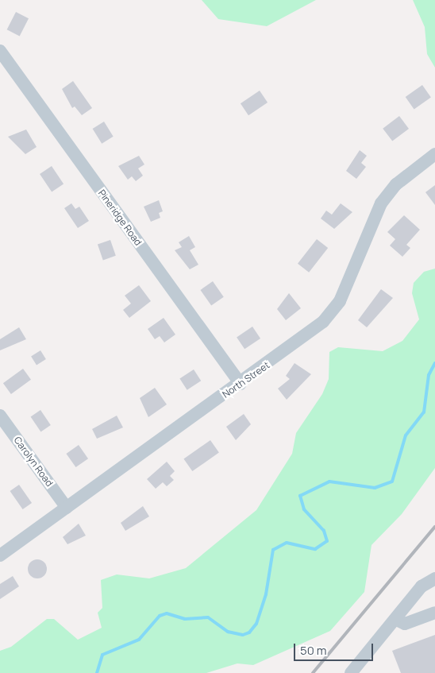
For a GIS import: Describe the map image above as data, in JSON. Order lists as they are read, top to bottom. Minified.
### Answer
{"streets":{"street":["Pineridge Road","North Street","Carolyn Road"]},"crossings":[["Pineridge Road","North Street"],["North Street","Carolyn Road"]],"scale_bar":"50 m"}
